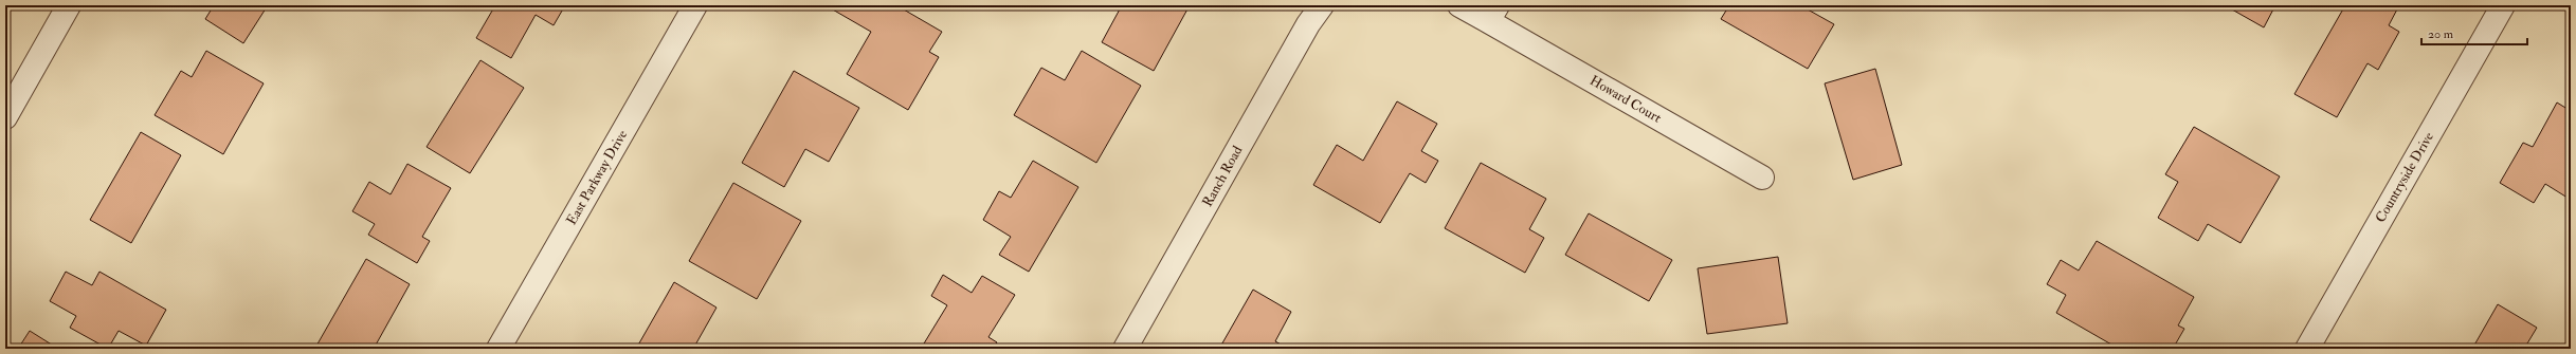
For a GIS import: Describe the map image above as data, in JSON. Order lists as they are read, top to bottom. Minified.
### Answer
{"streets":{"street":["Howard Court","Ranch Road","East Parkway Drive","Countryside Drive"]},"scale_bar":"20 m"}
